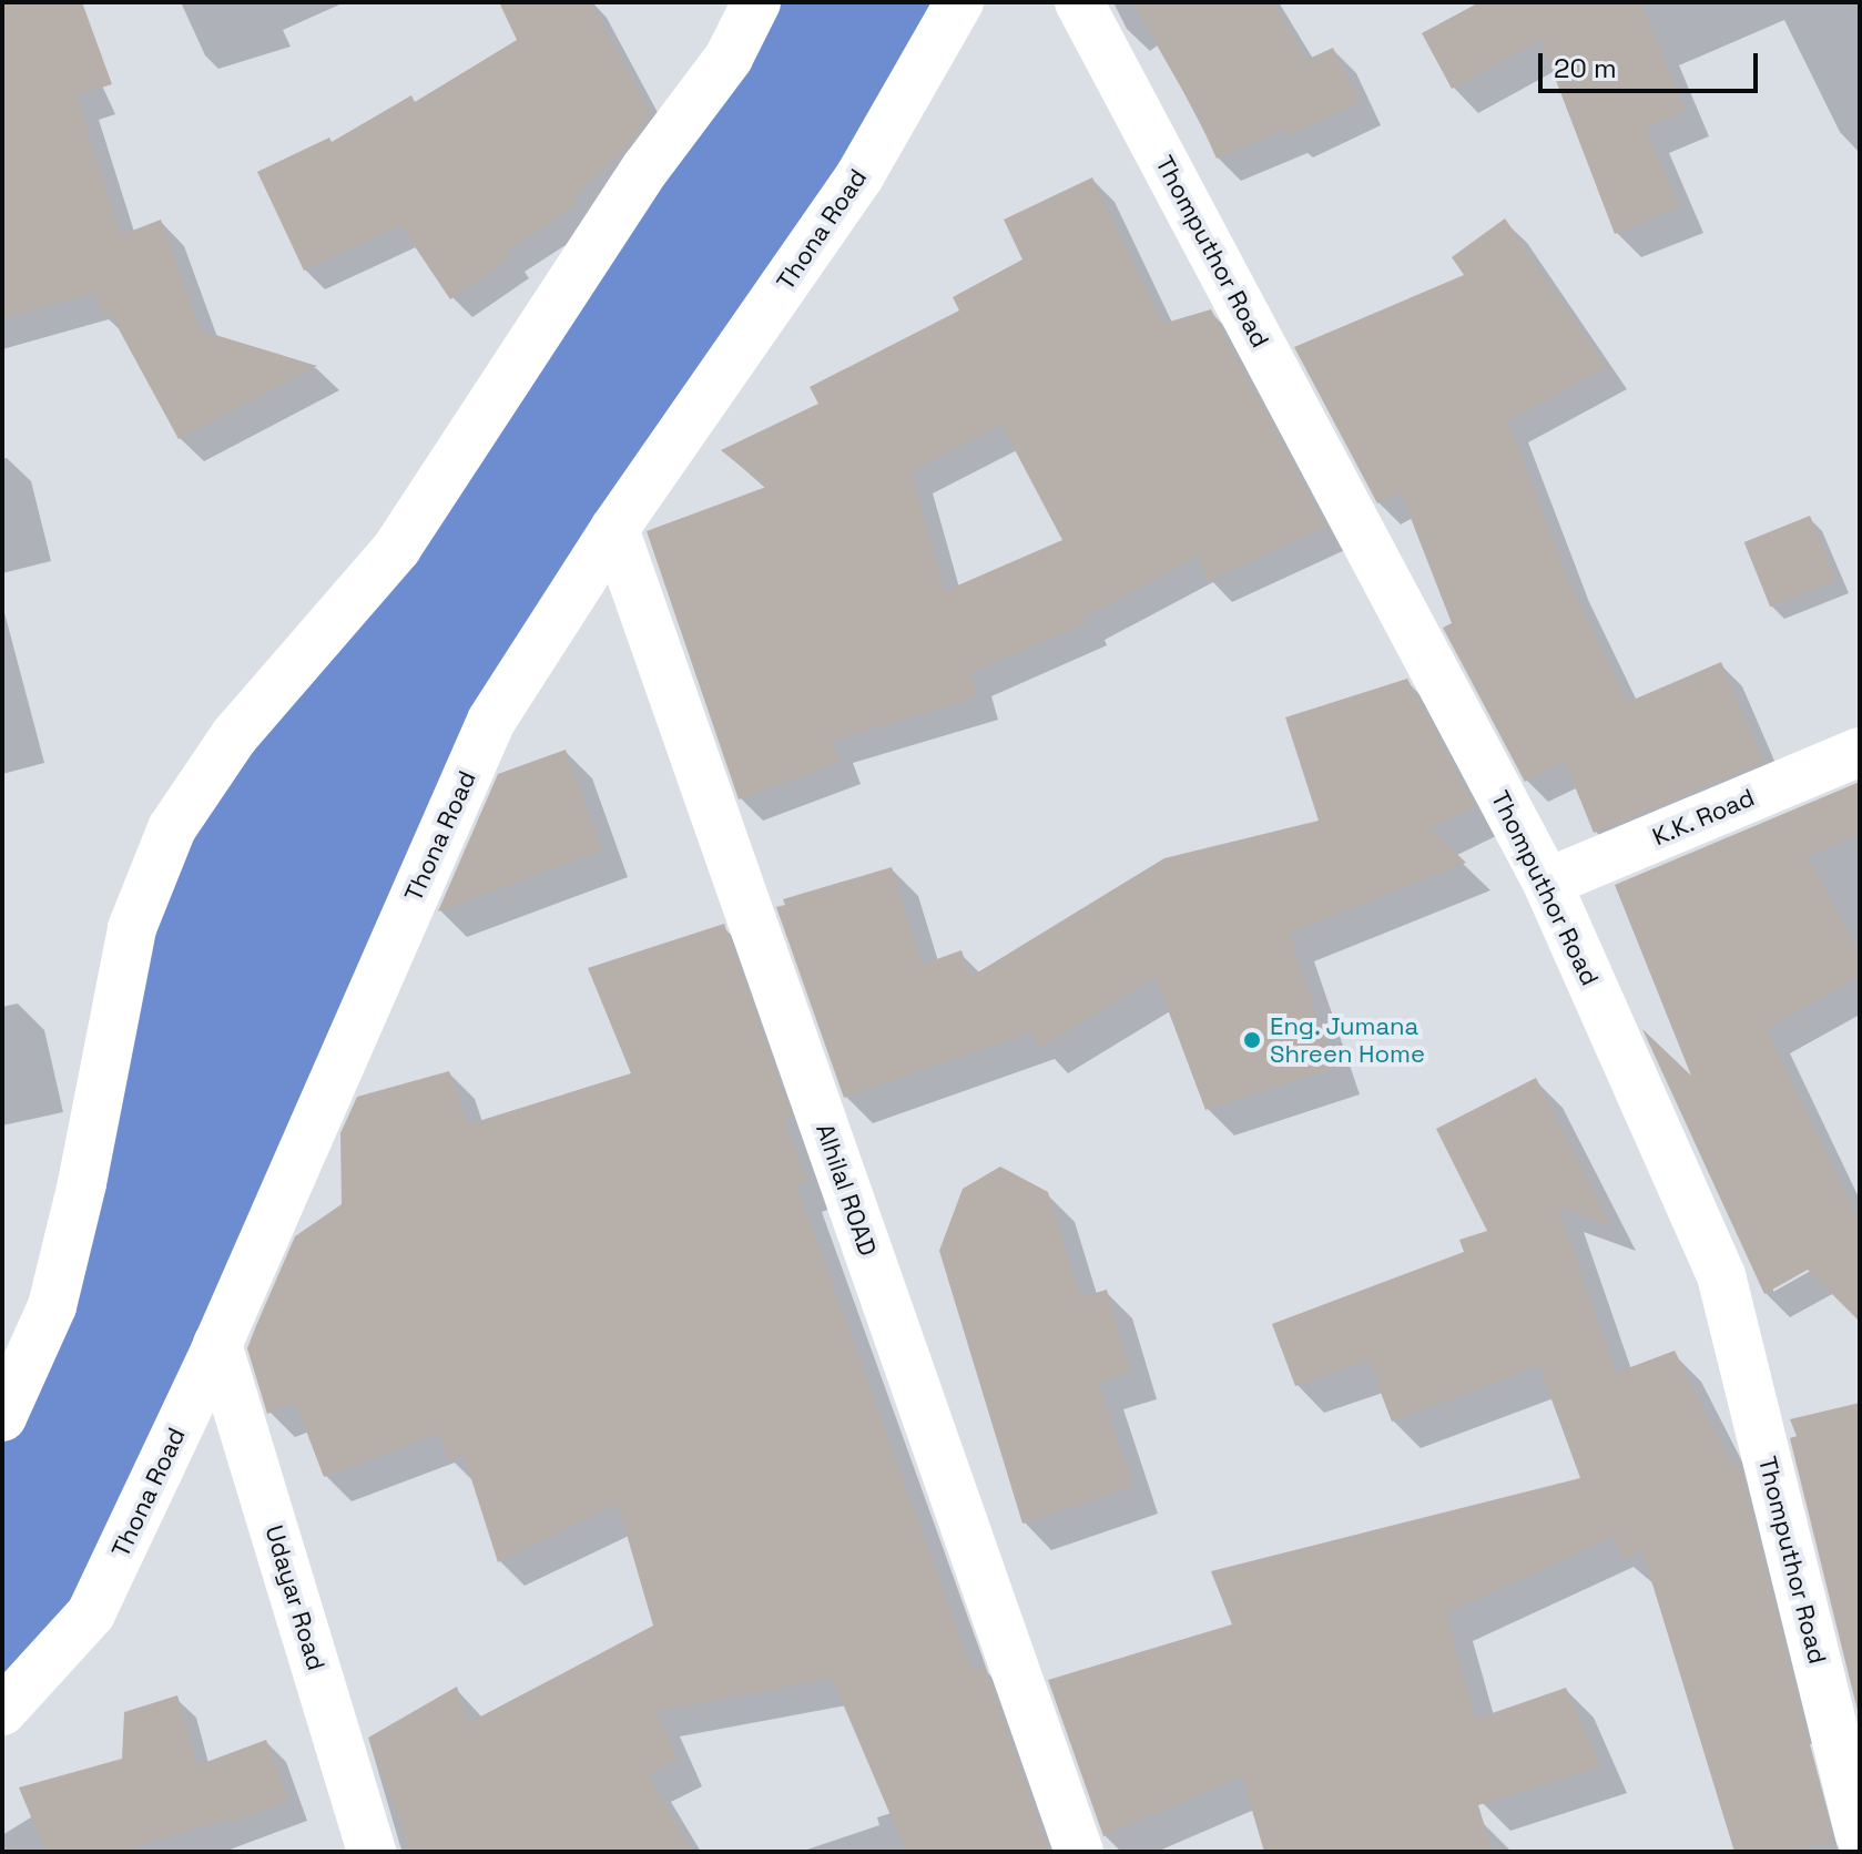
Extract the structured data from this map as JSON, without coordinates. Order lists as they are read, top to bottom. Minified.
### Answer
{"streets":{"street":["Thona Road","Thomputhor Road","K.K. Road","Alhilal ROAD","Udayar Road"]},"crossings":[["Thona Road","Alhilal ROAD"],["Thona Road","Udayar Road"],["Thomputhor Road","K.K. Road"]],"places":["Eng. Jumana Shreen Home"],"scale_bar":"20 m"}
